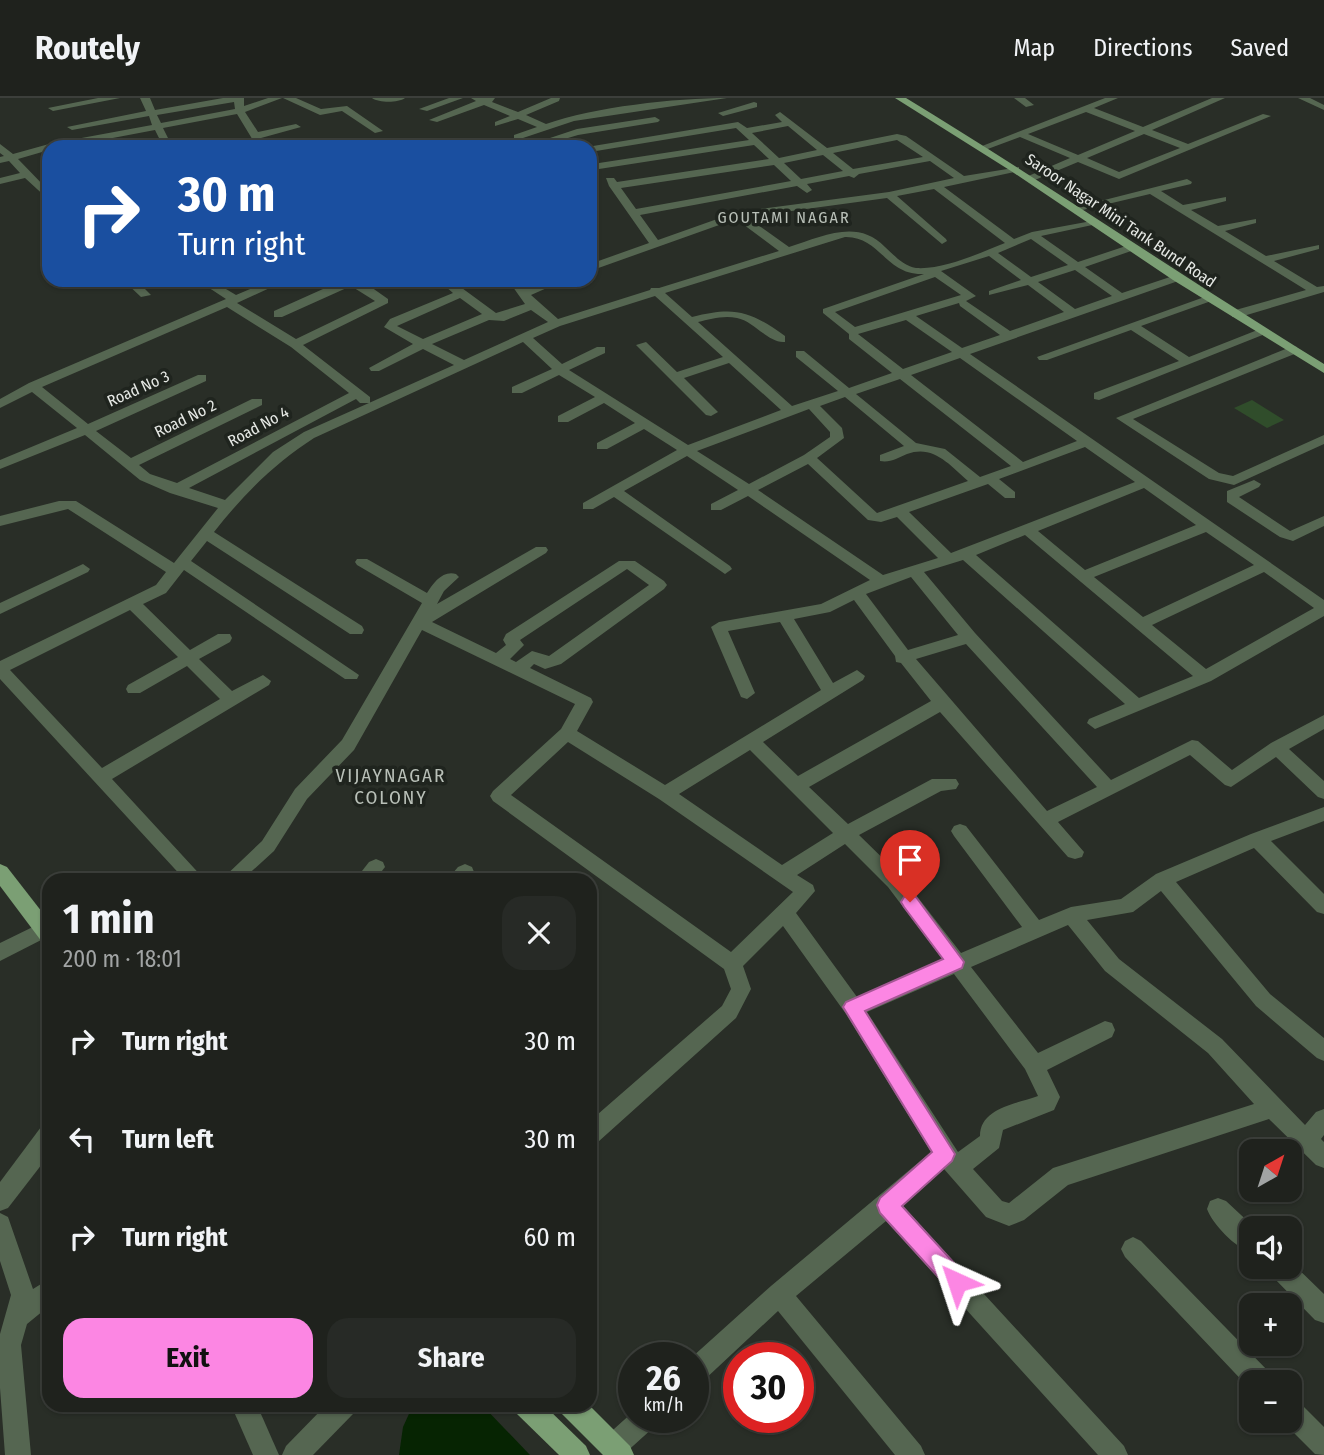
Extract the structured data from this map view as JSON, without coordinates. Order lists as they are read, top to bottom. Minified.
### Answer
{"streets":{"main road":["Saroor Nagar Mini Tank Bund Road"],"street":["Road No 3","Road No 2","Road No 4"]},"districts":["GOUTAMI NAGAR","VIJAYNAGAR COLONY"],"north":"top right","page":{"header":"Routely","nav":["Map","Directions","Saved"],"turn":["30 m","Turn right"],"heading":["1 min","200 m · 18:01"],"list":[{"name":"Turn right","value":"30 m"},{"name":"Turn left","value":"30 m"},{"name":"Turn right","value":"60 m"}],"map_buttons":["+","−"],"buttons":["Exit","Share"],"speed":"26 km/h","limit":"30"}}
